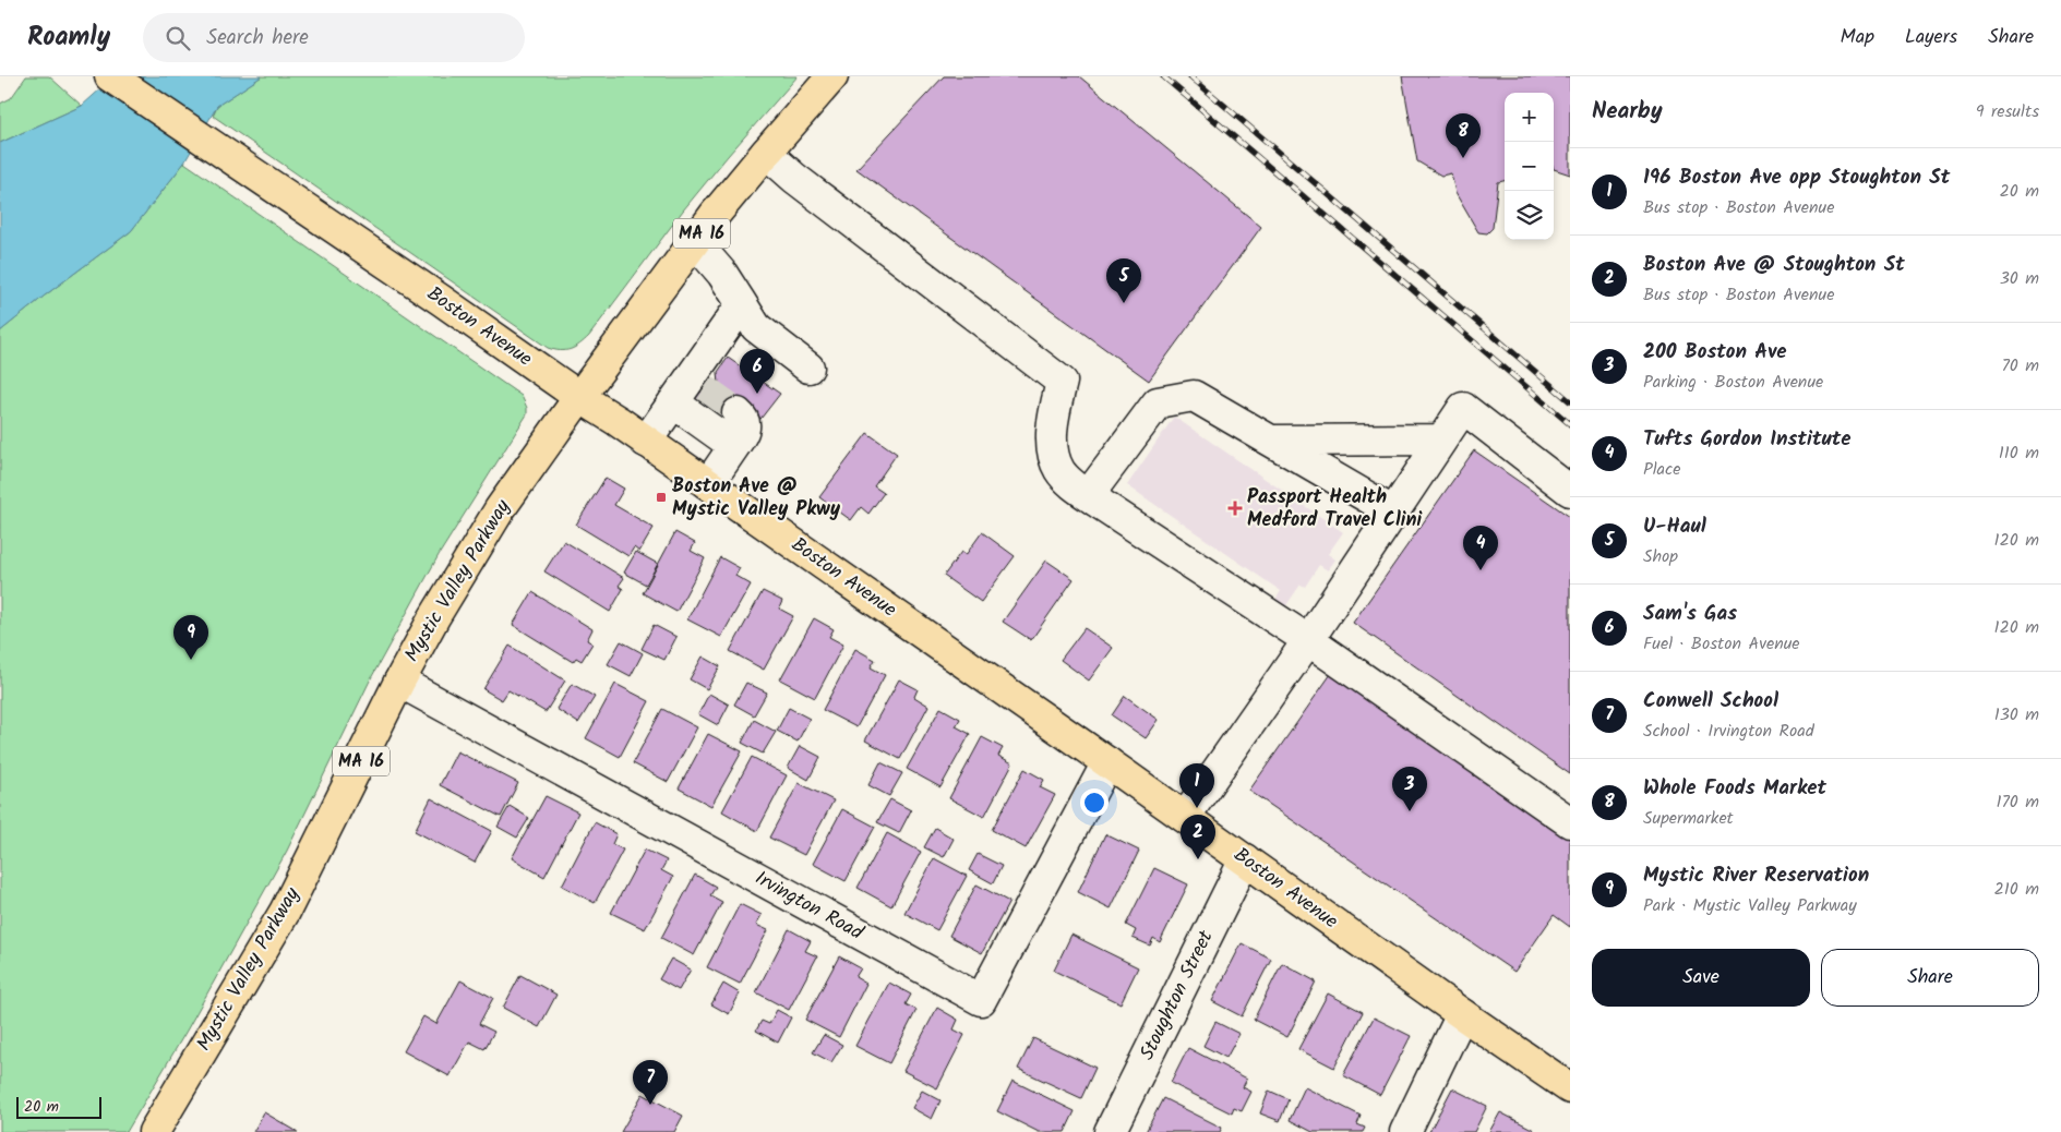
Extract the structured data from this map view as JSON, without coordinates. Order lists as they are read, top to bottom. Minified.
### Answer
{"streets":{"main road":["MA 16","Boston Avenue","Mystic Valley Parkway"],"street":["Irvington Road","Stoughton Street"]},"crossings":[["Boston Avenue","Mystic Valley Parkway"],["Boston Avenue","Irvington Road"],["Boston Avenue","Stoughton Street"],["Mystic Valley Parkway","Irvington Road"]],"places":{"transit":["Boston Ave @ Mystic Valley Pkwy"],"health":["Passport Health Medford Travel Clini"]},"scale_bar":"20 m","page":{"header":"Roamly","search":"Search here","nav":["Map","Layers","Share"],"heading":["Nearby","9 results"],"map_buttons":["+","−"],"pins":["8","5","6","4","9","1","3","2","7"],"list":[{"mark":"1","name":"196 Boston Ave opp Stoughton St","note":"Bus stop · Boston Avenue","value":"20 m"},{"mark":"2","name":"Boston Ave @ Stoughton St","note":"Bus stop · Boston Avenue","value":"30 m"},{"mark":"3","name":"200 Boston Ave","note":"Parking · Boston Avenue","value":"70 m"},{"mark":"4","name":"Tufts Gordon Institute","note":"Place","value":"110 m"},{"mark":"5","name":"U-Haul","note":"Shop","value":"120 m"},{"mark":"6","name":"Sam's Gas","note":"Fuel · Boston Avenue","value":"120 m"},{"mark":"7","name":"Conwell School","note":"School · Irvington Road","value":"130 m"},{"mark":"8","name":"Whole Foods Market","note":"Supermarket","value":"170 m"},{"mark":"9","name":"Mystic River Reservation","note":"Park · Mystic Valley Parkway","value":"210 m"}],"buttons":["Save","Share"],"scale":"20 m"}}
